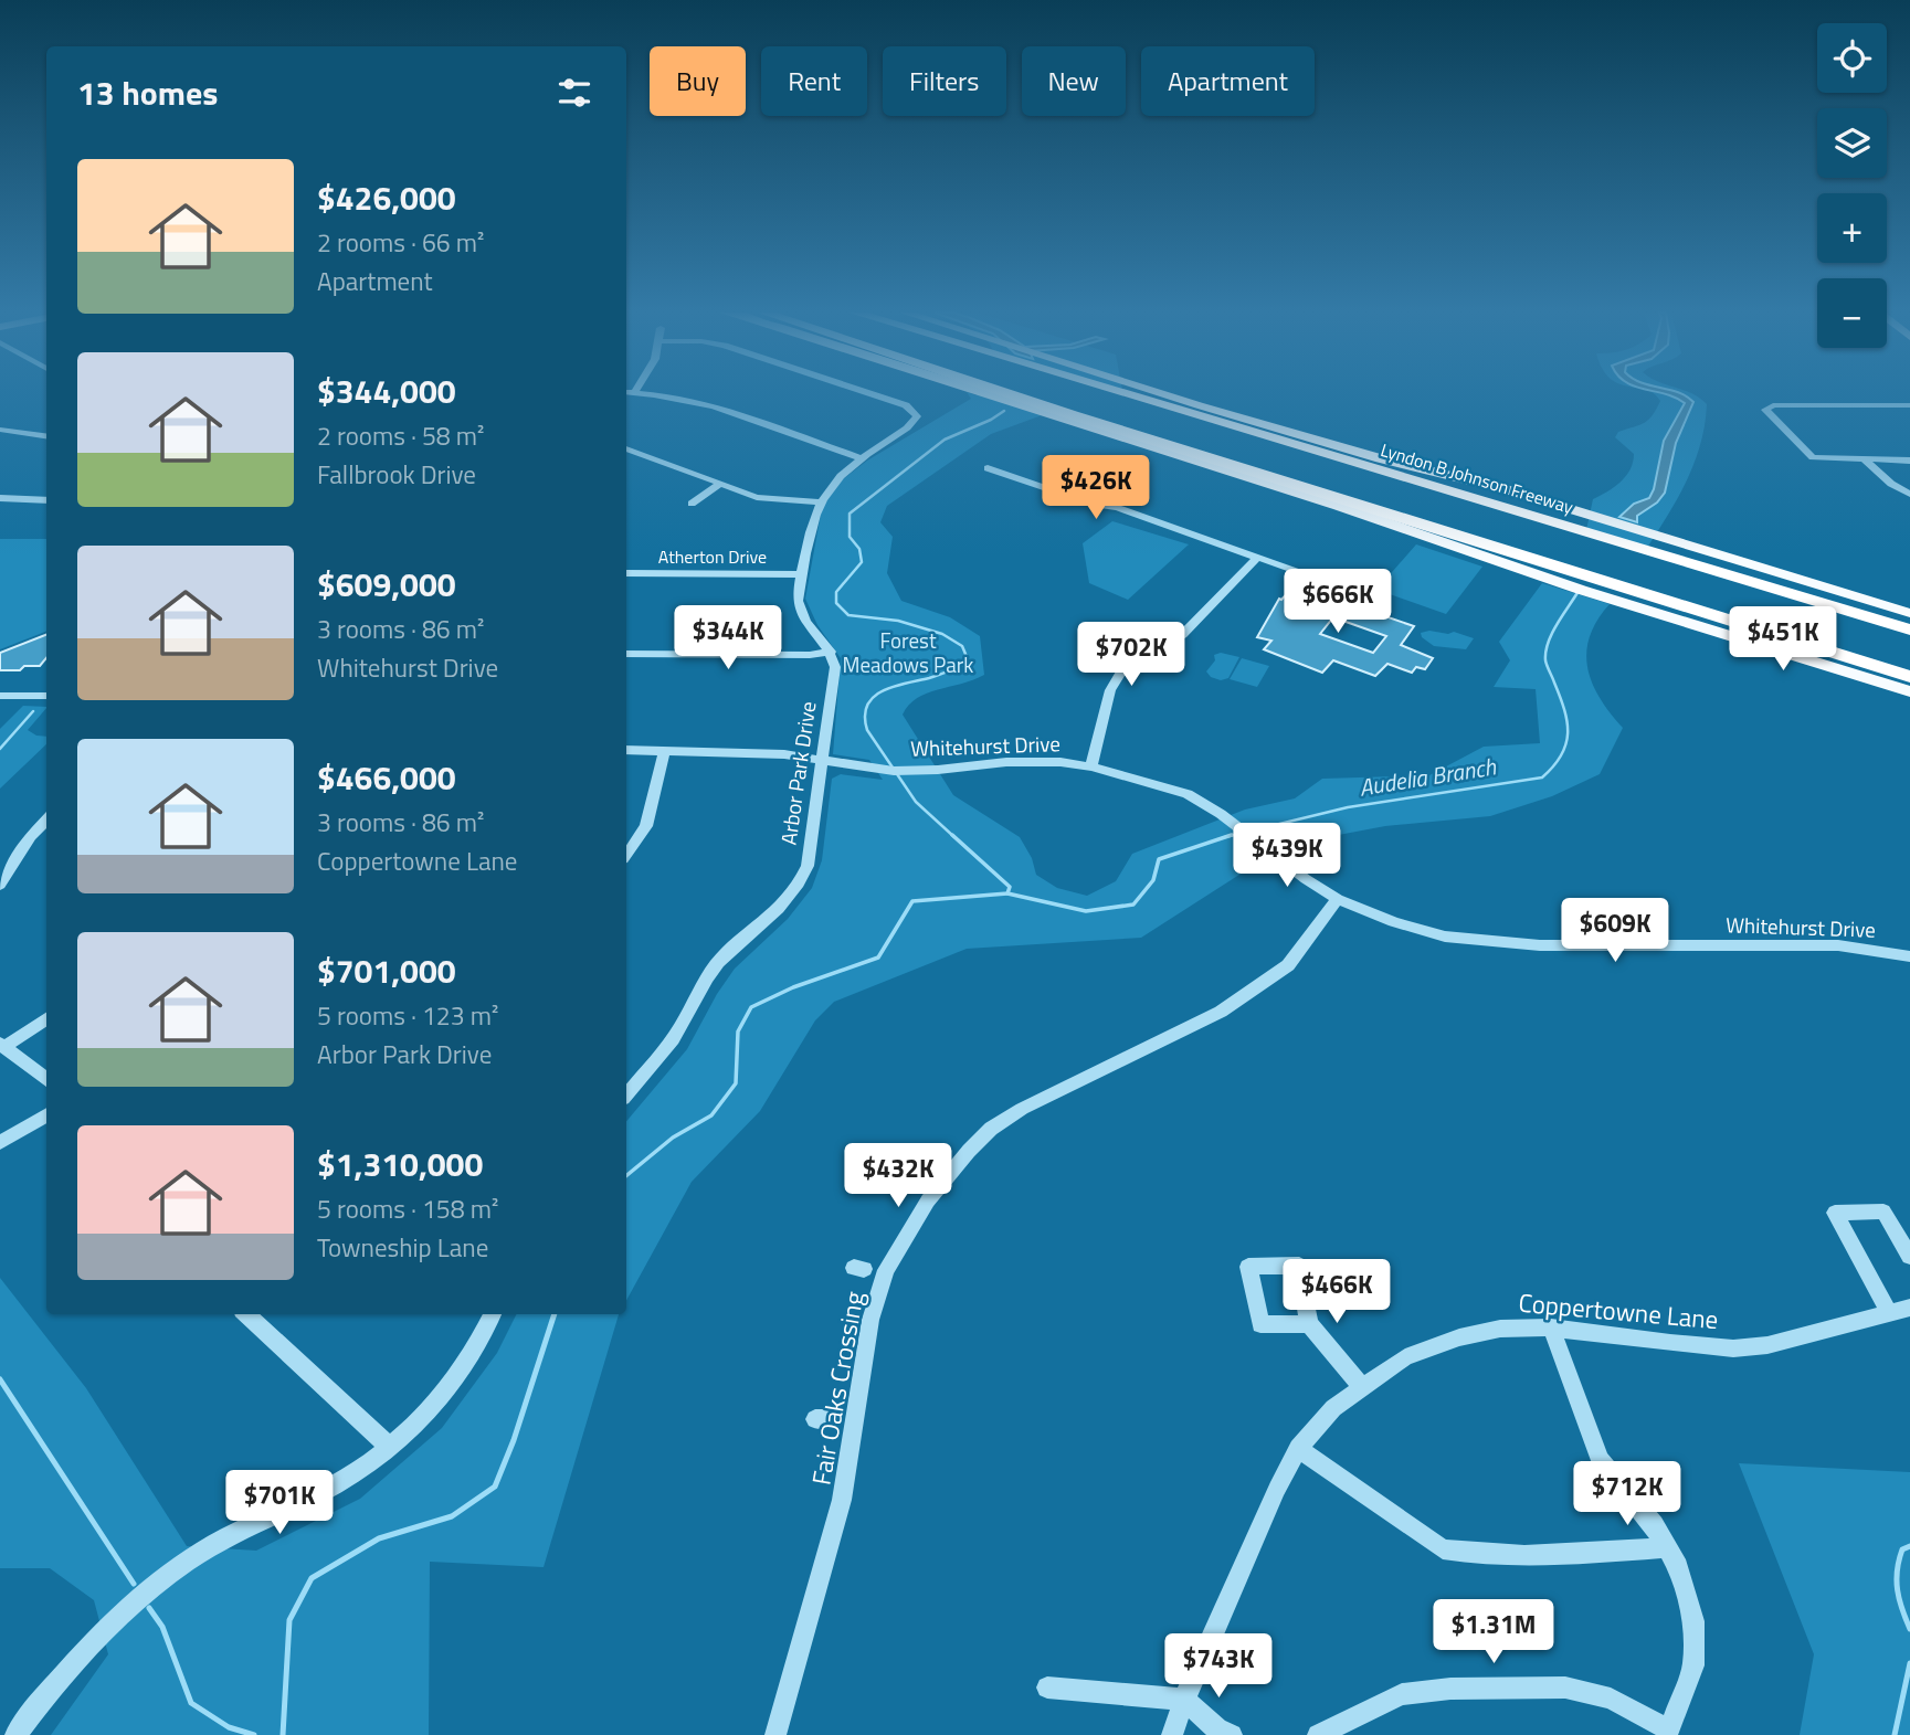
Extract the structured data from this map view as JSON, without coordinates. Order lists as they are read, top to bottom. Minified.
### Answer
{"streets":{"highway":["Lyndon B Johnson Freeway"],"street":["Atherton Drive","Whitehurst Drive","Arbor Park Drive","Coppertowne Lane","Fair Oaks Crossing"]},"crossings":[["Whitehurst Drive","Arbor Park Drive"],["Whitehurst Drive","Fair Oaks Crossing"]],"water":["Audelia Branch"],"parks":["Forest Meadows Park"],"page":{"map_buttons":["+","−"],"chip":["Buy","Rent","Filters","New","Apartment"],"heading":"13 homes","list":[{"name":"$426,000","note":"2 rooms · 66 m² · Apartment"},{"name":"$344,000","note":"2 rooms · 58 m² · Fallbrook Drive"},{"name":"$609,000","note":"3 rooms · 86 m² · Whitehurst Drive"},{"name":"$466,000","note":"3 rooms · 86 m² · Coppertowne Lane"},{"name":"$701,000","note":"5 rooms · 123 m² · Arbor Park Drive"},{"name":"$1,310,000","note":"5 rooms · 158 m² · Towneship Lane"}],"price":["$426K","$666K","$344K","$451K","$702K","$439K","$609K","$432K","$466K","$712K","$701K","$1.31M","$743K"]}}
